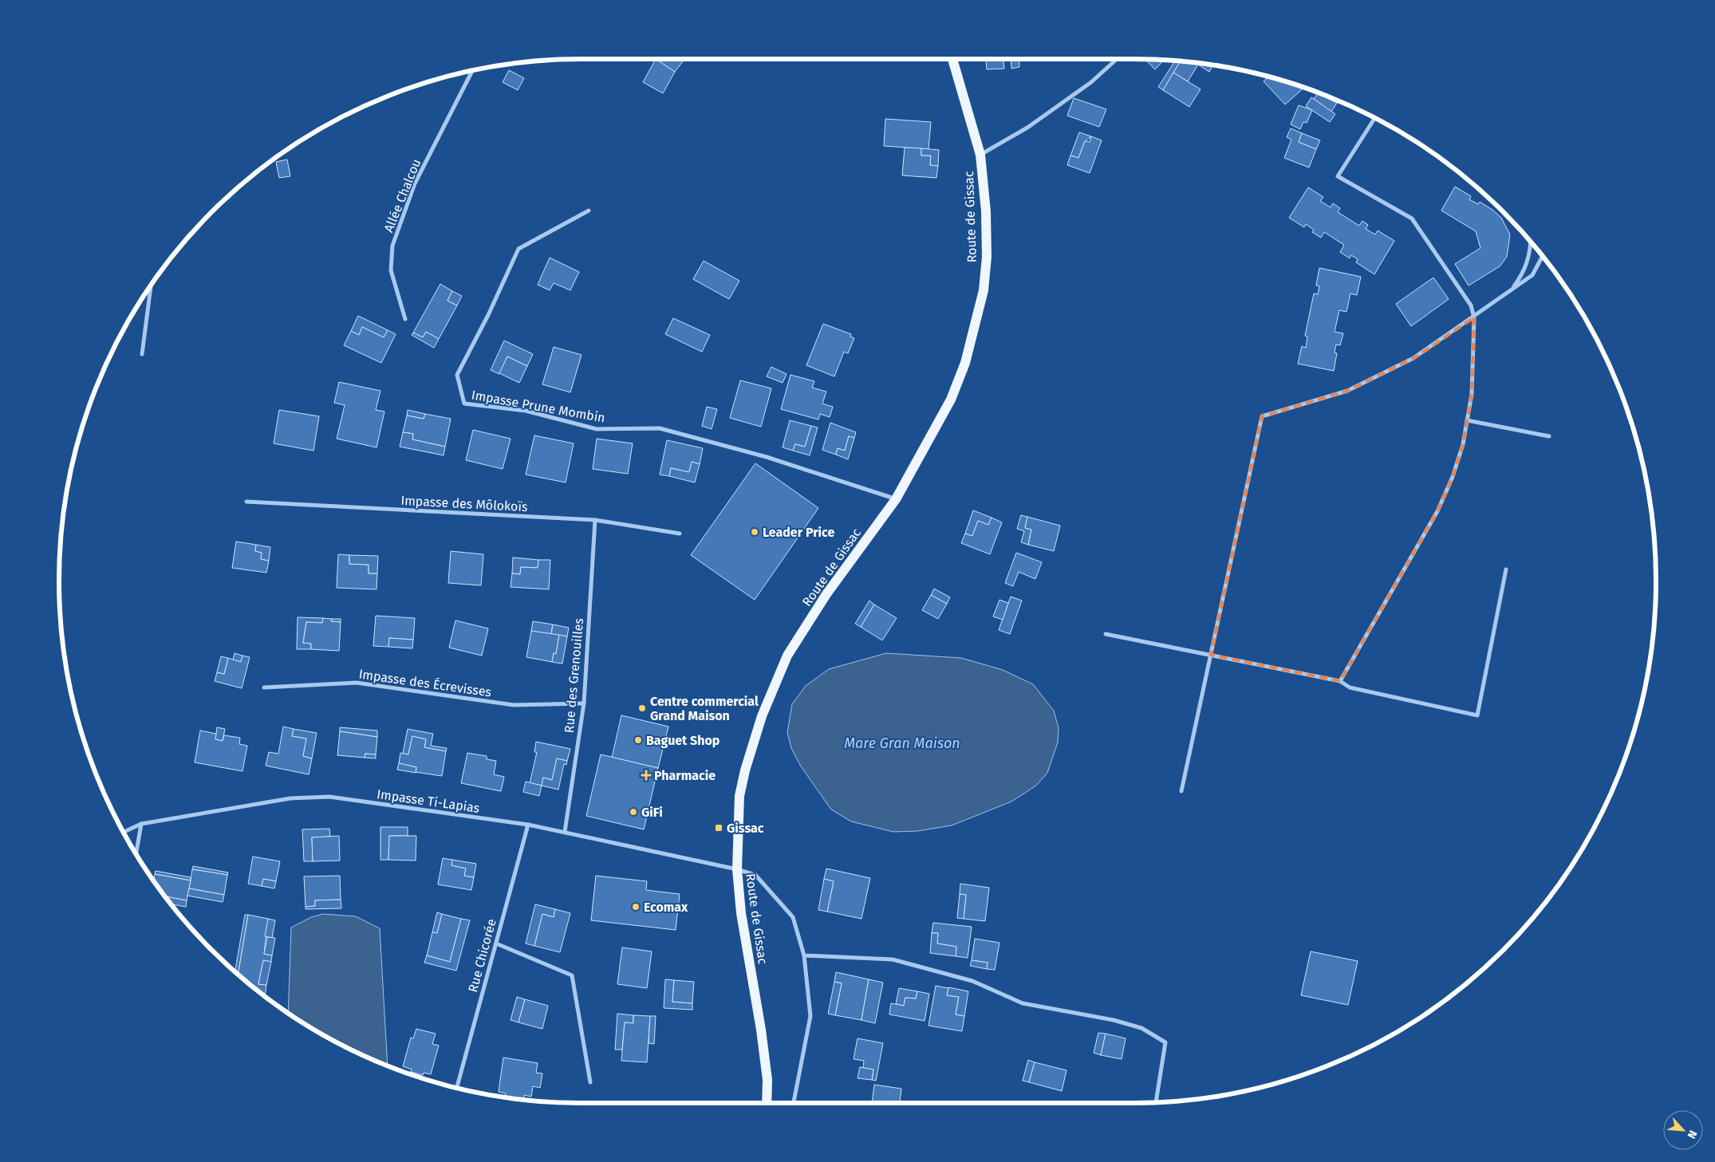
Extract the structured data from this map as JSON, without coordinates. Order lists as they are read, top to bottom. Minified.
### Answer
{"streets":{"main road":["Route de Gissac"],"street":["Allée Chalcou","Impasse Prune Mombin","Impasse des Môlokoïs","Rue des Grenouilles","Impasse des Écrevisses","Impasse Ti-Lapias","Rue Chicorée"]},"crossings":[["Route de Gissac","Impasse Prune Mombin"],["Route de Gissac","Impasse Ti-Lapias"],["Impasse des Môlokoïs","Rue des Grenouilles"],["Rue des Grenouilles","Impasse des Écrevisses"],["Rue des Grenouilles","Impasse Ti-Lapias"],["Impasse Ti-Lapias","Rue Chicorée"]],"water":["Mare Gran Maison"],"places":{"other":["Leader Price","Centre commercial Grand Maison","Baguet Shop","GiFi","Ecomax"],"health":["Pharmacie"],"transit":["Gissac"]},"north":"bottom right"}
